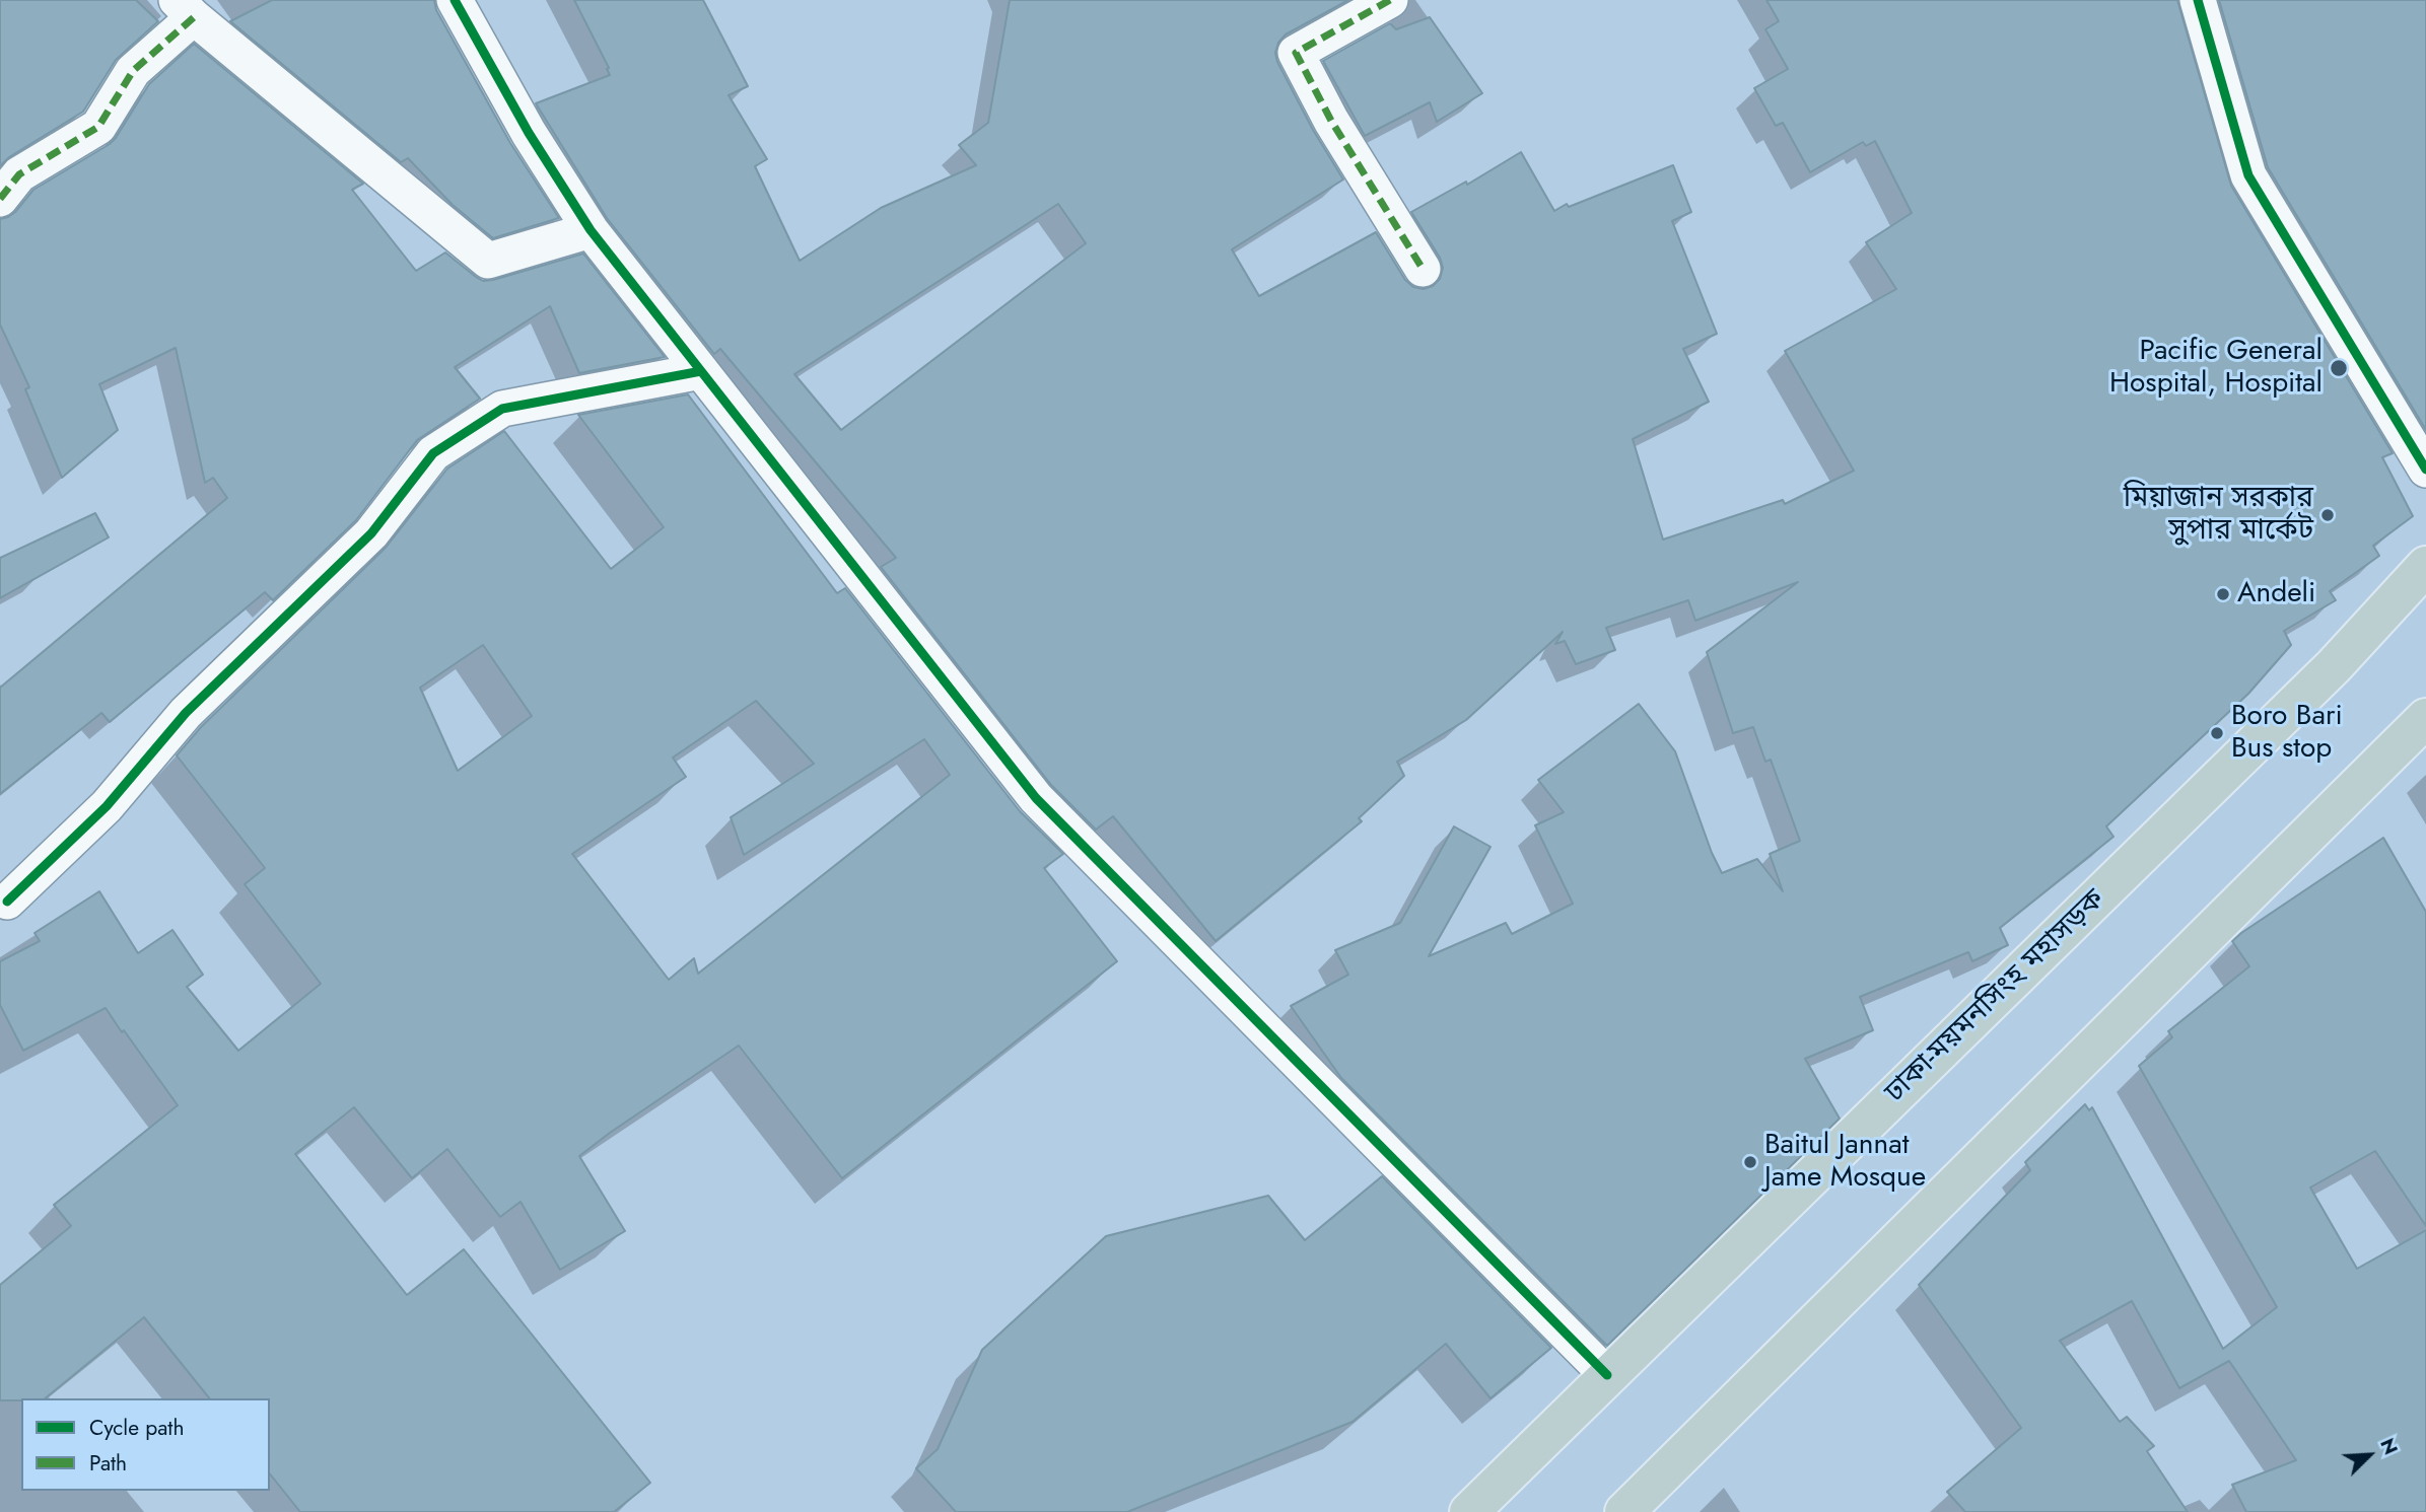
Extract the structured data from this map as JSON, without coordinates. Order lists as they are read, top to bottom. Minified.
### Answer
{"streets":{"highway":["ঢাকা-ময়মনসিংহ মহাসড়ক"]},"places":["Pacific General Hospital, Hospital","মিয়াজান সরকার সুপার মার্কেট","Andeli","Boro Bari Bus stop","Baitul Jannat Jame Mosque"],"legend":["Cycle path","Path"],"north":"top right"}
